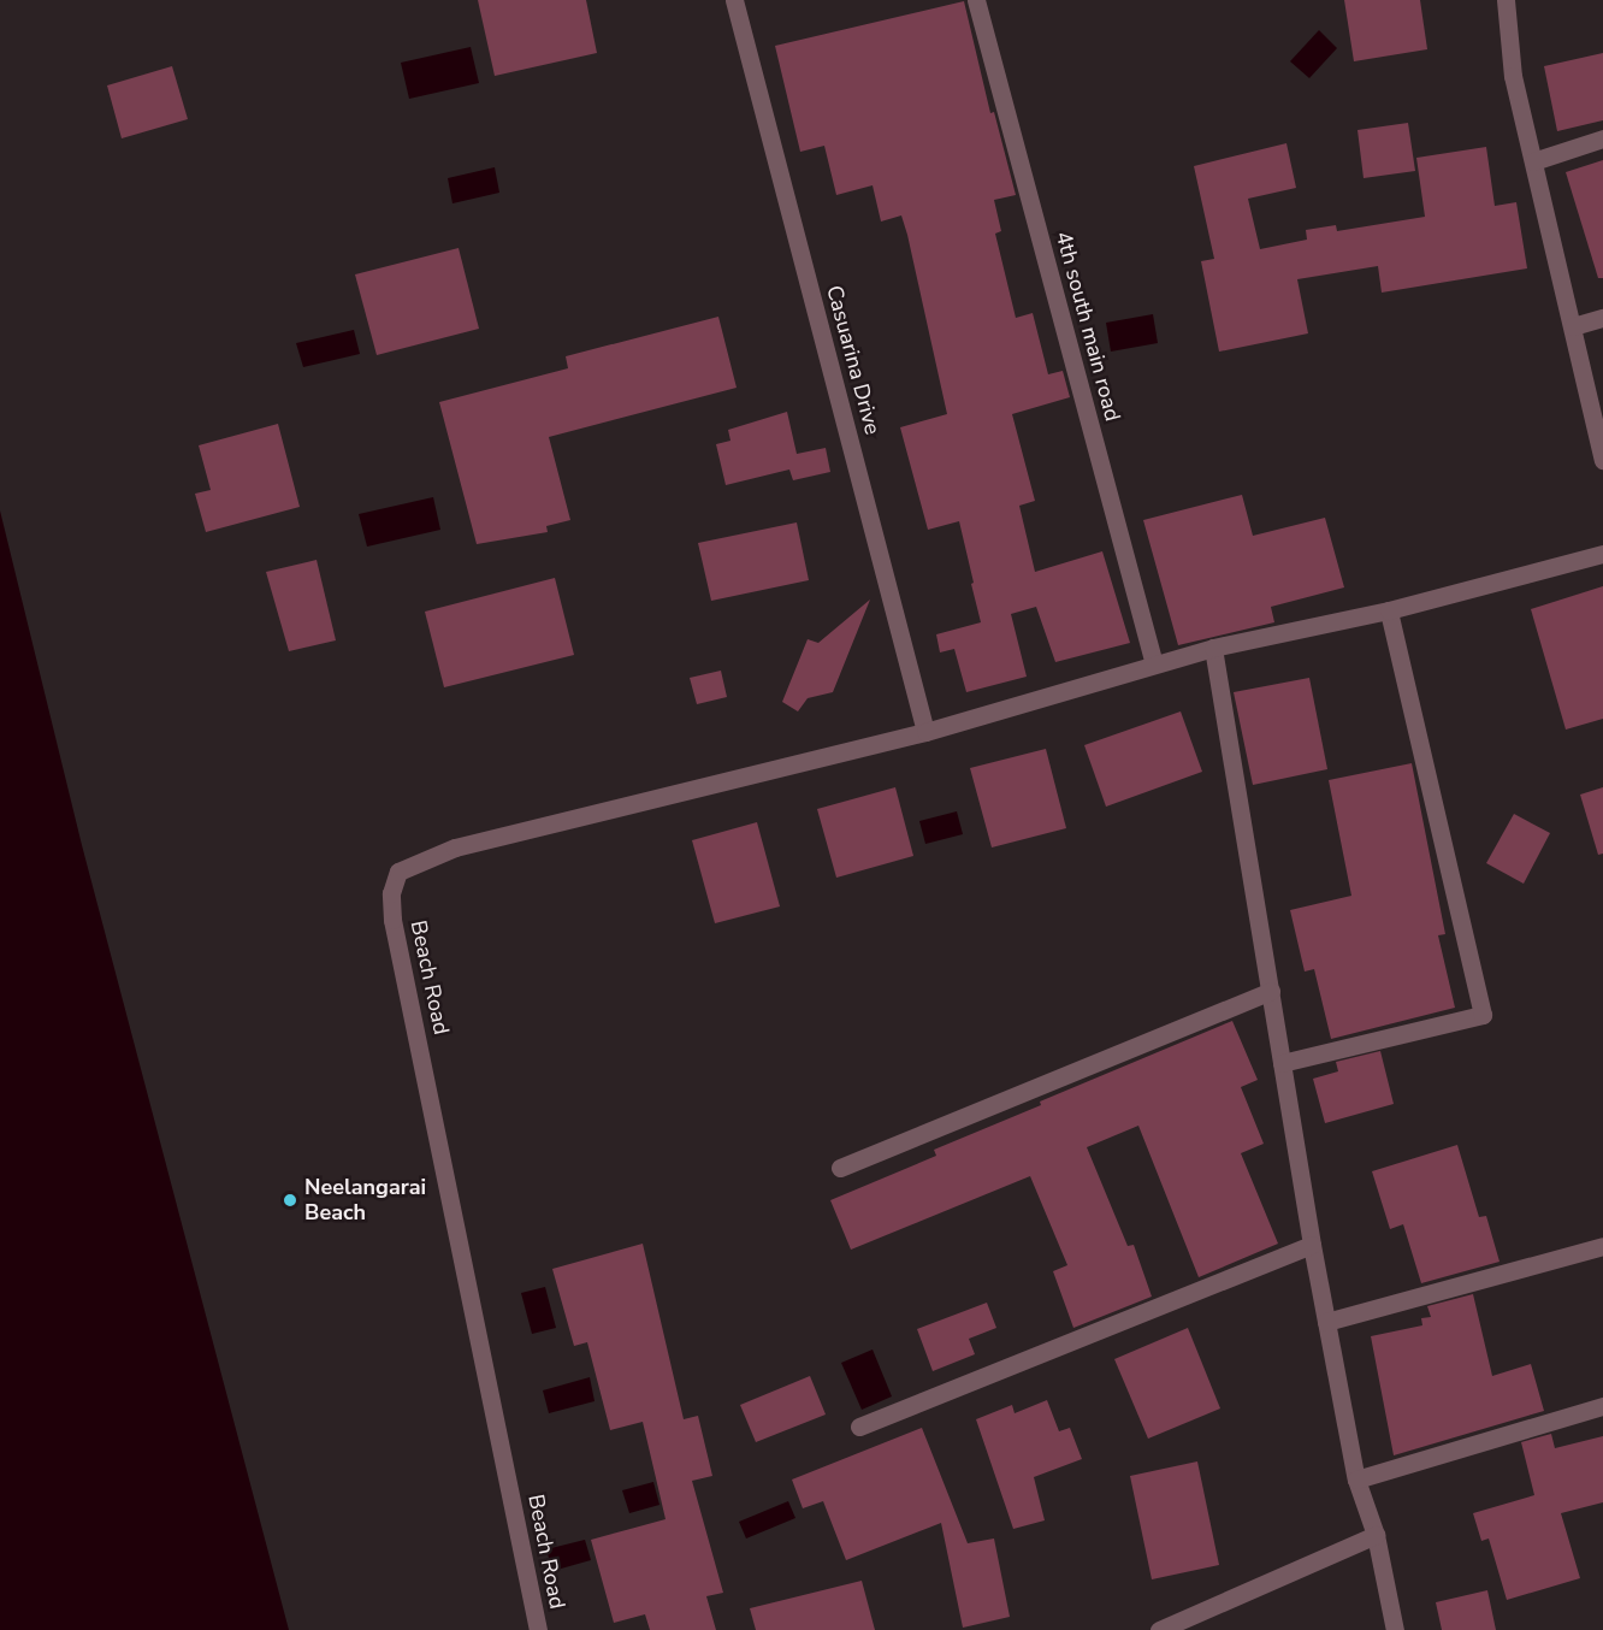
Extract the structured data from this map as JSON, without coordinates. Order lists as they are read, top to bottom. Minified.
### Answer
{"streets":{"street":["4th south main road","Casuarina Drive","Beach Road"]},"crossings":[["4th south main road","Beach Road"],["Casuarina Drive","Beach Road"]],"places":["Neelangarai Beach"]}
